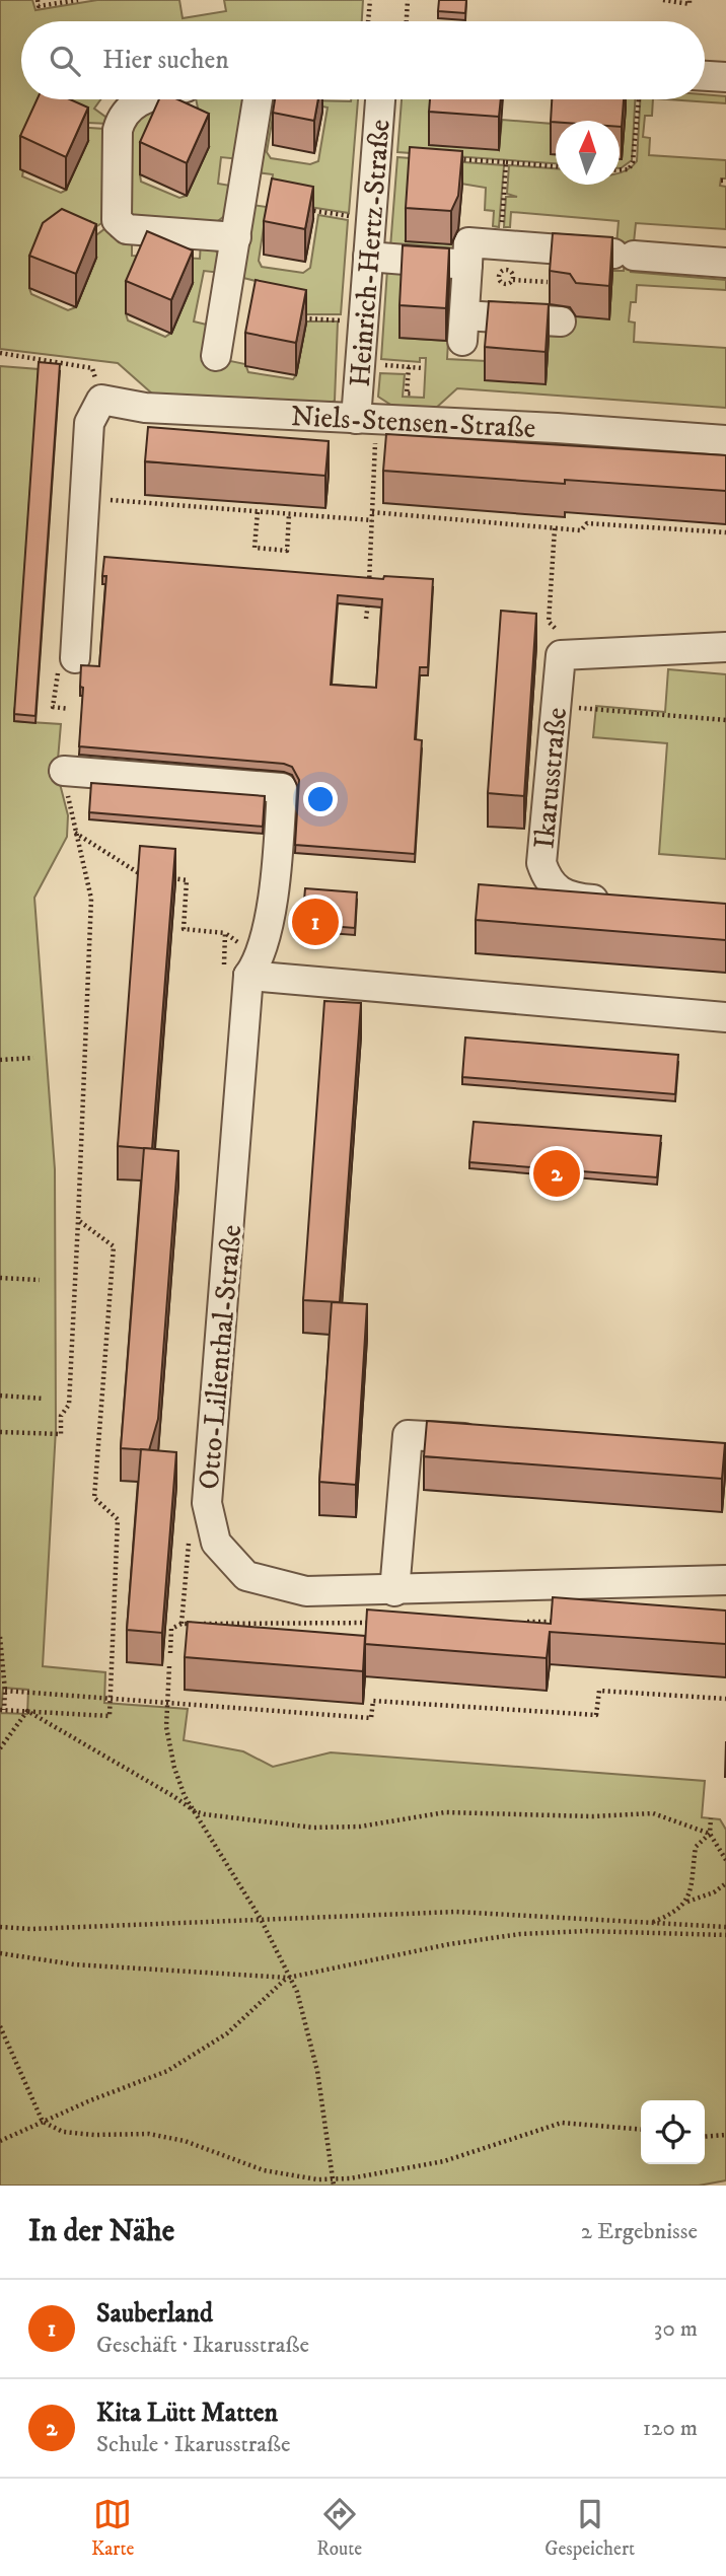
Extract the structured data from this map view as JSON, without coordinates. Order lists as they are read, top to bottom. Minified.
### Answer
{"streets":{"street":["Heinrich-Hertz-Straße","Niels-Stensen-Straße","Ikarusstraße","Otto-Lilienthal-Straße"]},"crossings":[["Heinrich-Hertz-Straße","Niels-Stensen-Straße"]],"north":"top","page":{"search":"Hier suchen","pins":["1","2"],"heading":["In der Nähe","2 Ergebnisse"],"list":[{"mark":"1","name":"Sauberland","note":"Geschäft · Ikarusstraße","value":"30 m"},{"mark":"2","name":"Kita Lütt Matten","note":"Schule · Ikarusstraße","value":"120 m"}],"nav":["Karte","Route","Gespeichert"]}}
